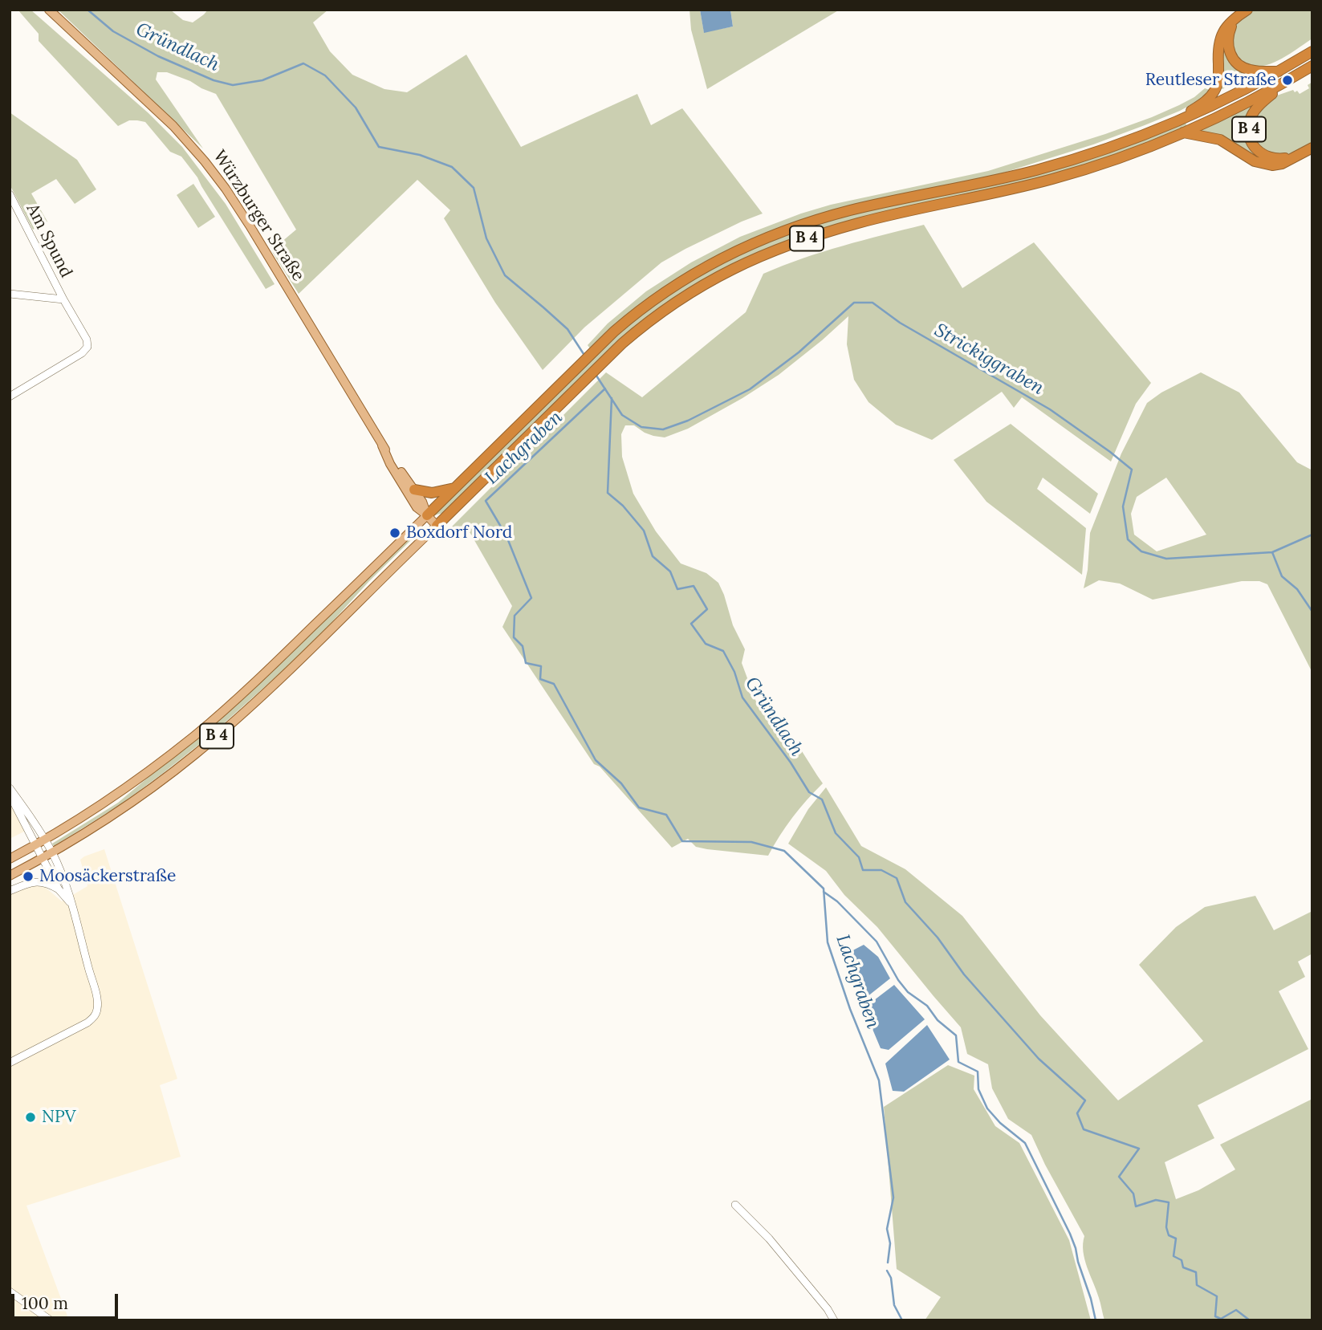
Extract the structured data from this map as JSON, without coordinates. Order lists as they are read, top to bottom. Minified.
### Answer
{"streets":{"highway":["B 4"],"main road":["Würzburger Straße"],"street":["Am Spund"]},"crossings":[["B 4","Würzburger Straße"]],"water":["Gründlach","Strickiggraben","Lachgraben"],"places":["Reutleser Straße","Boxdorf Nord","Moosäckerstraße","NPV"],"scale_bar":"100 m"}
